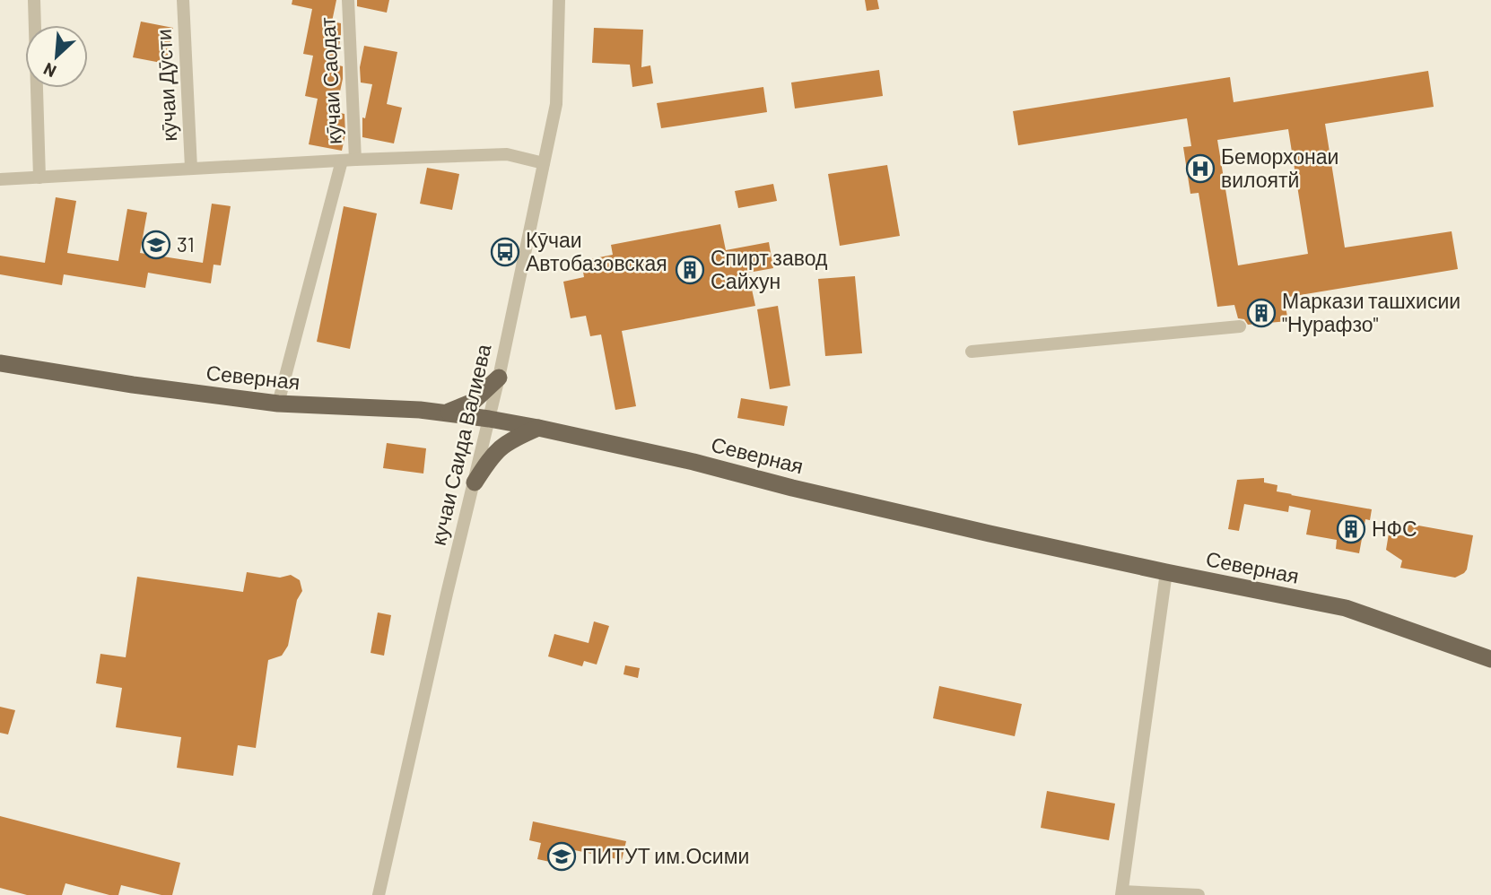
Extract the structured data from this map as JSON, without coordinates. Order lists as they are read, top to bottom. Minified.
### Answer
{"streets":{"main road":["Северная"],"street":["кӯчаи Саодат","кӯчаи Дӯсти","кучаи Саида Валиева"]},"crossings":[["Северная","кучаи Саида Валиева"]],"places":{"hospital":["Беморхонаи вилоятй"],"school or university":["31","ПИТУТ им.Осими"],"bus stop":["Кӯчаи Автобазовская"],"building":["Спирт завод Сайхун","Маркази ташхисии \"Нурафзо\"","НФС"]},"north":"bottom left"}
